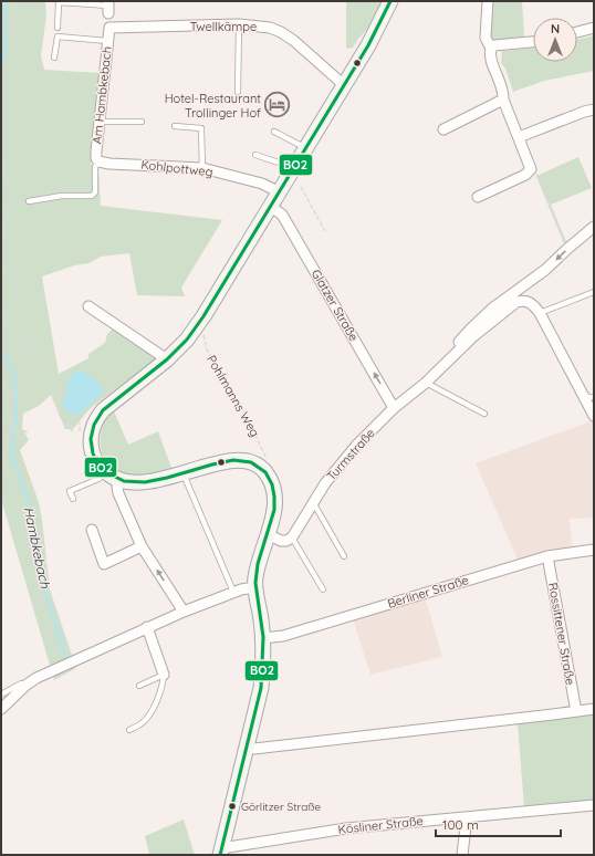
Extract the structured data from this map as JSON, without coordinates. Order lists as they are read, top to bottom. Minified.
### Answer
{"streets":{"street":["Twellkämpe","Am Hambkebach","Kohlpottweg","Glatzer Straße","Turmstraße","Berliner Straße","Rossittener Straße","Kösliner Straße"],"path":["Pohlmanns Weg"]},"crossings":[["Twellkämpe","Am Hambkebach"],["Am Hambkebach","Kohlpottweg"],["Glatzer Straße","Turmstraße"],["Berliner Straße","Rossittener Straße"]],"one_way":["Glatzer Straße"],"water":["Hambkebach"],"places":{"hotel":["Hotel-Restaurant Trollinger Hof"],"other":["Görlitzer Straße"]},"lines":["transit line BO2"],"scale_bar":"100 m","north":"top"}
